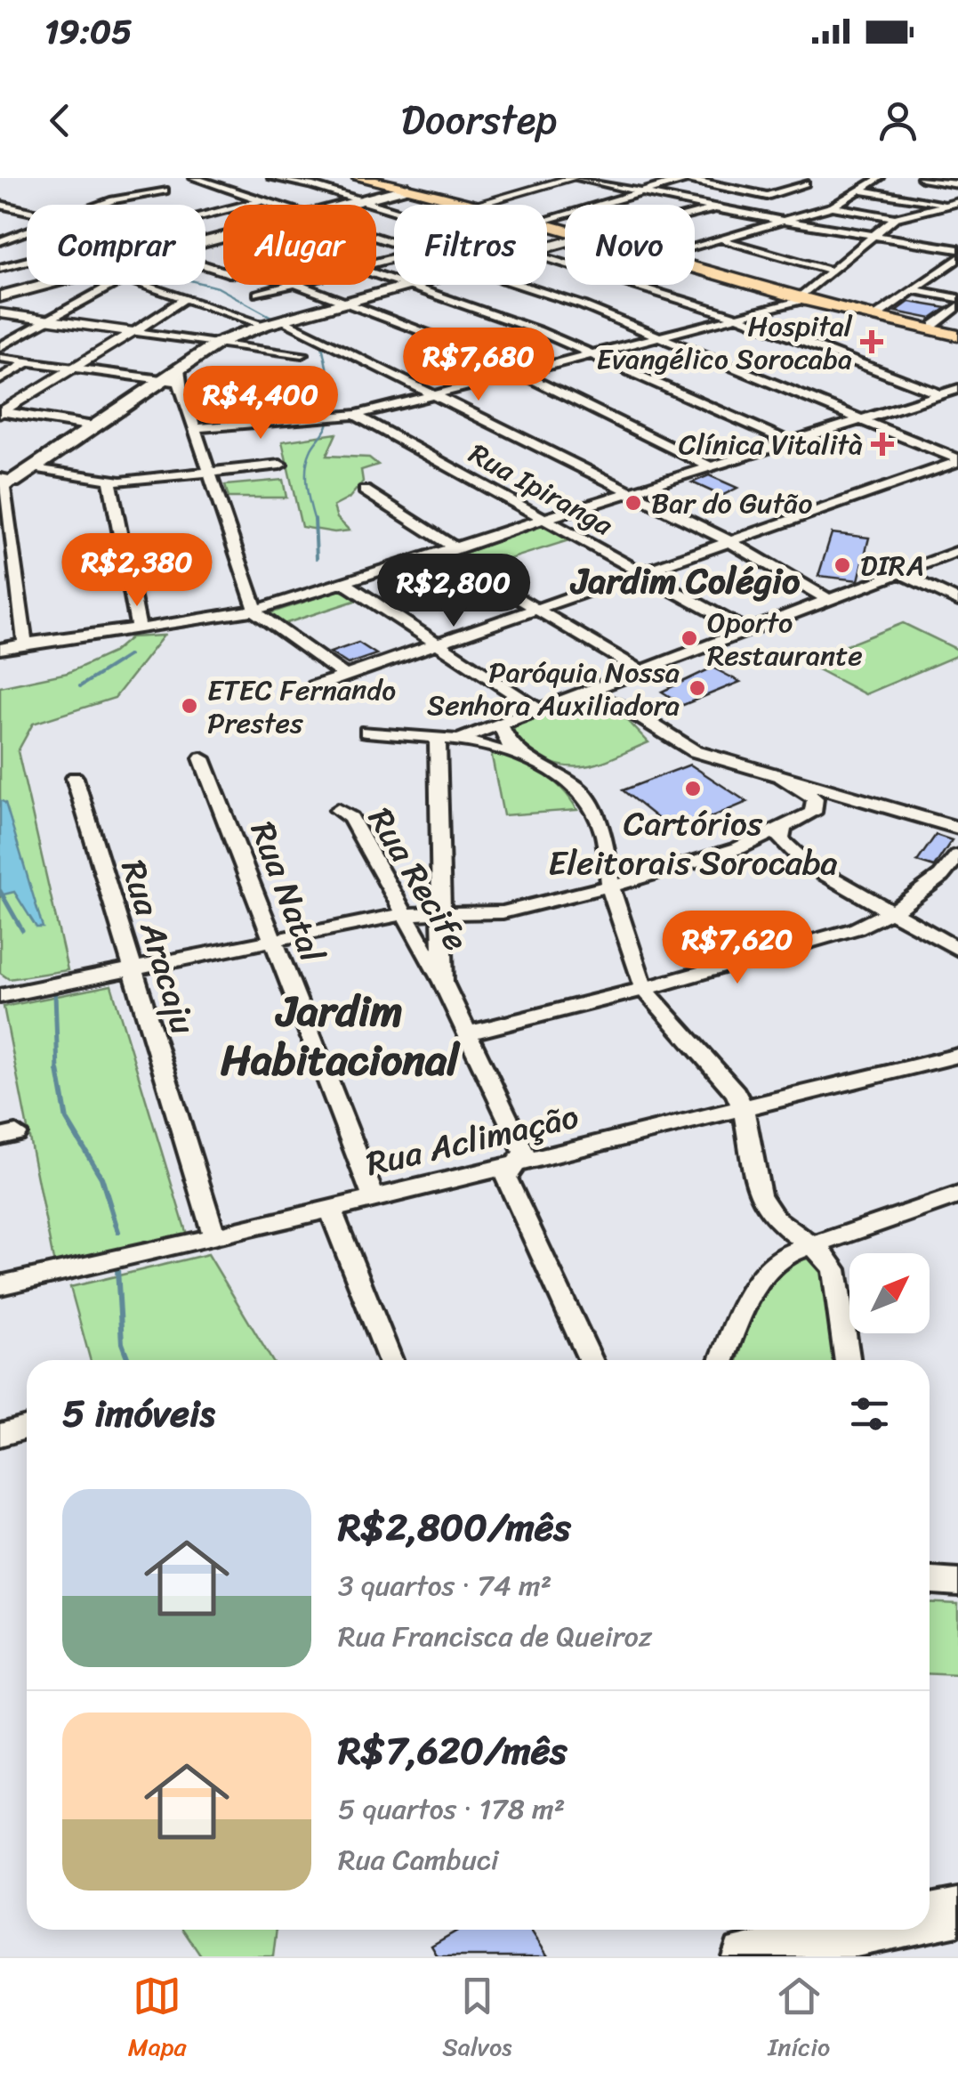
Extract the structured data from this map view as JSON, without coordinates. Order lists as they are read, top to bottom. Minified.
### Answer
{"streets":{"street":["Rua Ipiranga","Rua Recife","Rua Natal","Rua Aracaju","Rua Aclimação"]},"crossings":[["Rua Recife","Rua Aclimação"],["Rua Natal","Rua Aclimação"],["Rua Aracaju","Rua Aclimação"]],"districts":["Jardim Colégio","Jardim Habitacional"],"places":{"health":["Hospital Evangélico Sorocaba","Clínica Vitalità"],"other":["Bar do Gutão","DIRA","Oporto Restaurante","Paróquia Nossa Senhora Auxiliadora","ETEC Fernando Prestes","Cartórios Eleitorais Sorocaba"]},"north":"top right","page":{"status":"19:05","header":"Doorstep","chip":["Comprar","Alugar","Filtros","Novo"],"price":["R$7,680","R$4,400","R$2,380","R$2,800","R$7,620"],"heading":"5 imóveis","list":[{"name":"R$2,800/mês","note":"3 quartos · 74 m² · Rua Francisca de Queiroz"},{"name":"R$7,620/mês","note":"5 quartos · 178 m² · Rua Cambuci"}],"tabs":["Mapa","Salvos","Início"]}}
